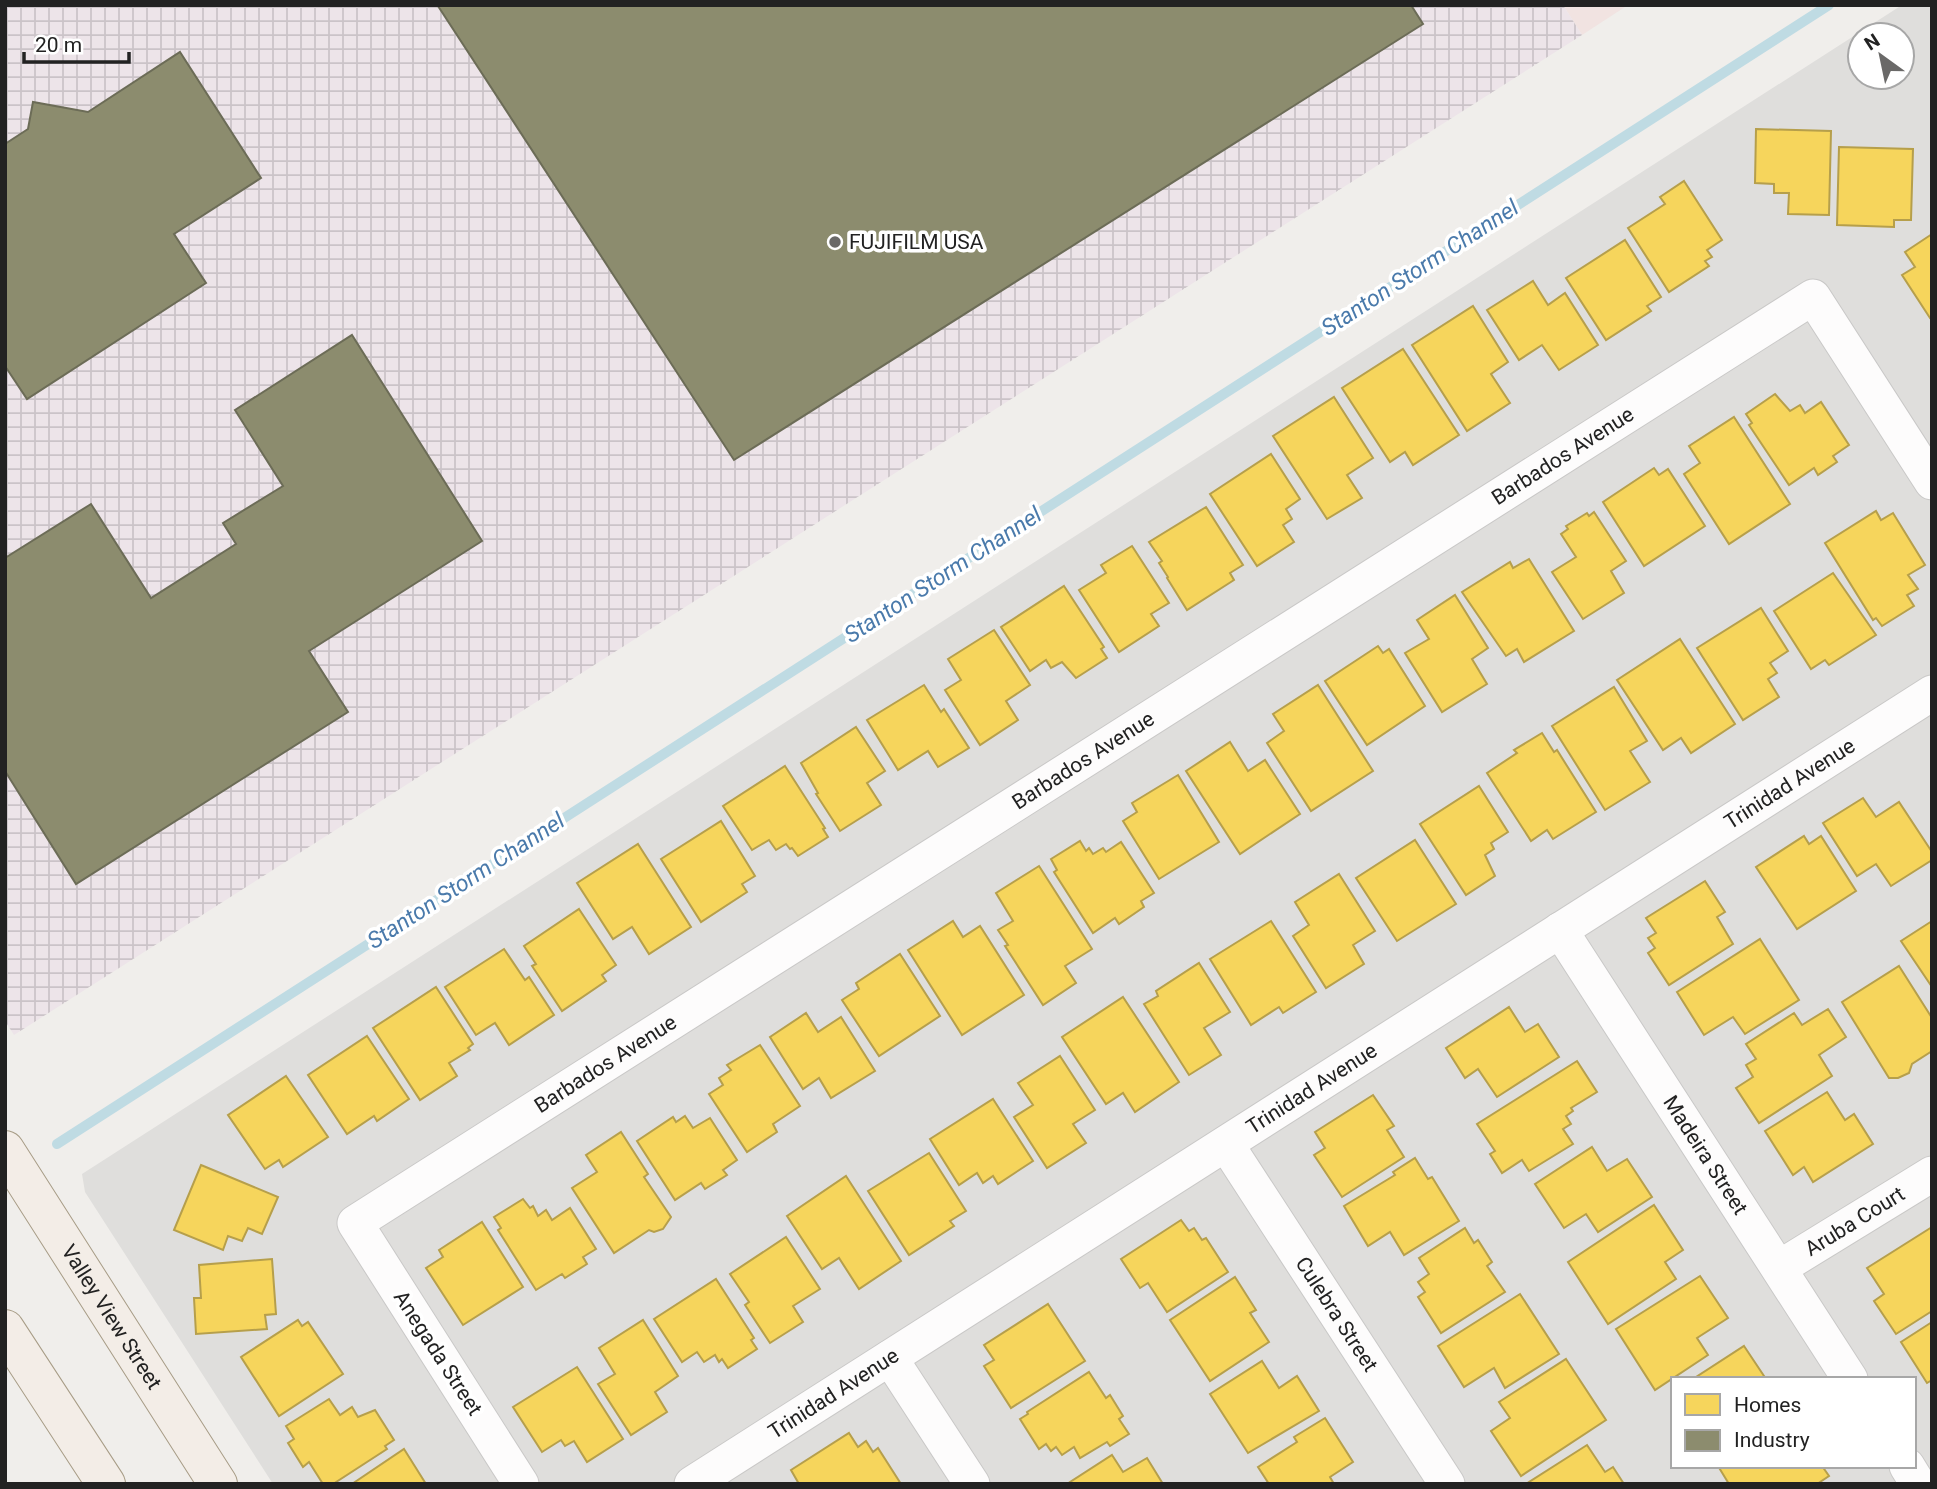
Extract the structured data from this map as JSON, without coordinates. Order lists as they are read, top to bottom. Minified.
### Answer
{"streets":{"main road":["Valley View Street"],"street":["Barbados Avenue","Trinidad Avenue","Madeira Street","Aruba Court","Culebra Street","Anegada Street"]},"crossings":[["Barbados Avenue","Anegada Street"],["Trinidad Avenue","Madeira Street"],["Trinidad Avenue","Culebra Street"],["Madeira Street","Aruba Court"]],"water":["Stanton Storm Channel"],"places":["FUJIFILM USA"],"legend":["Homes","Industry"],"scale_bar":"20 m","north":"top left"}
